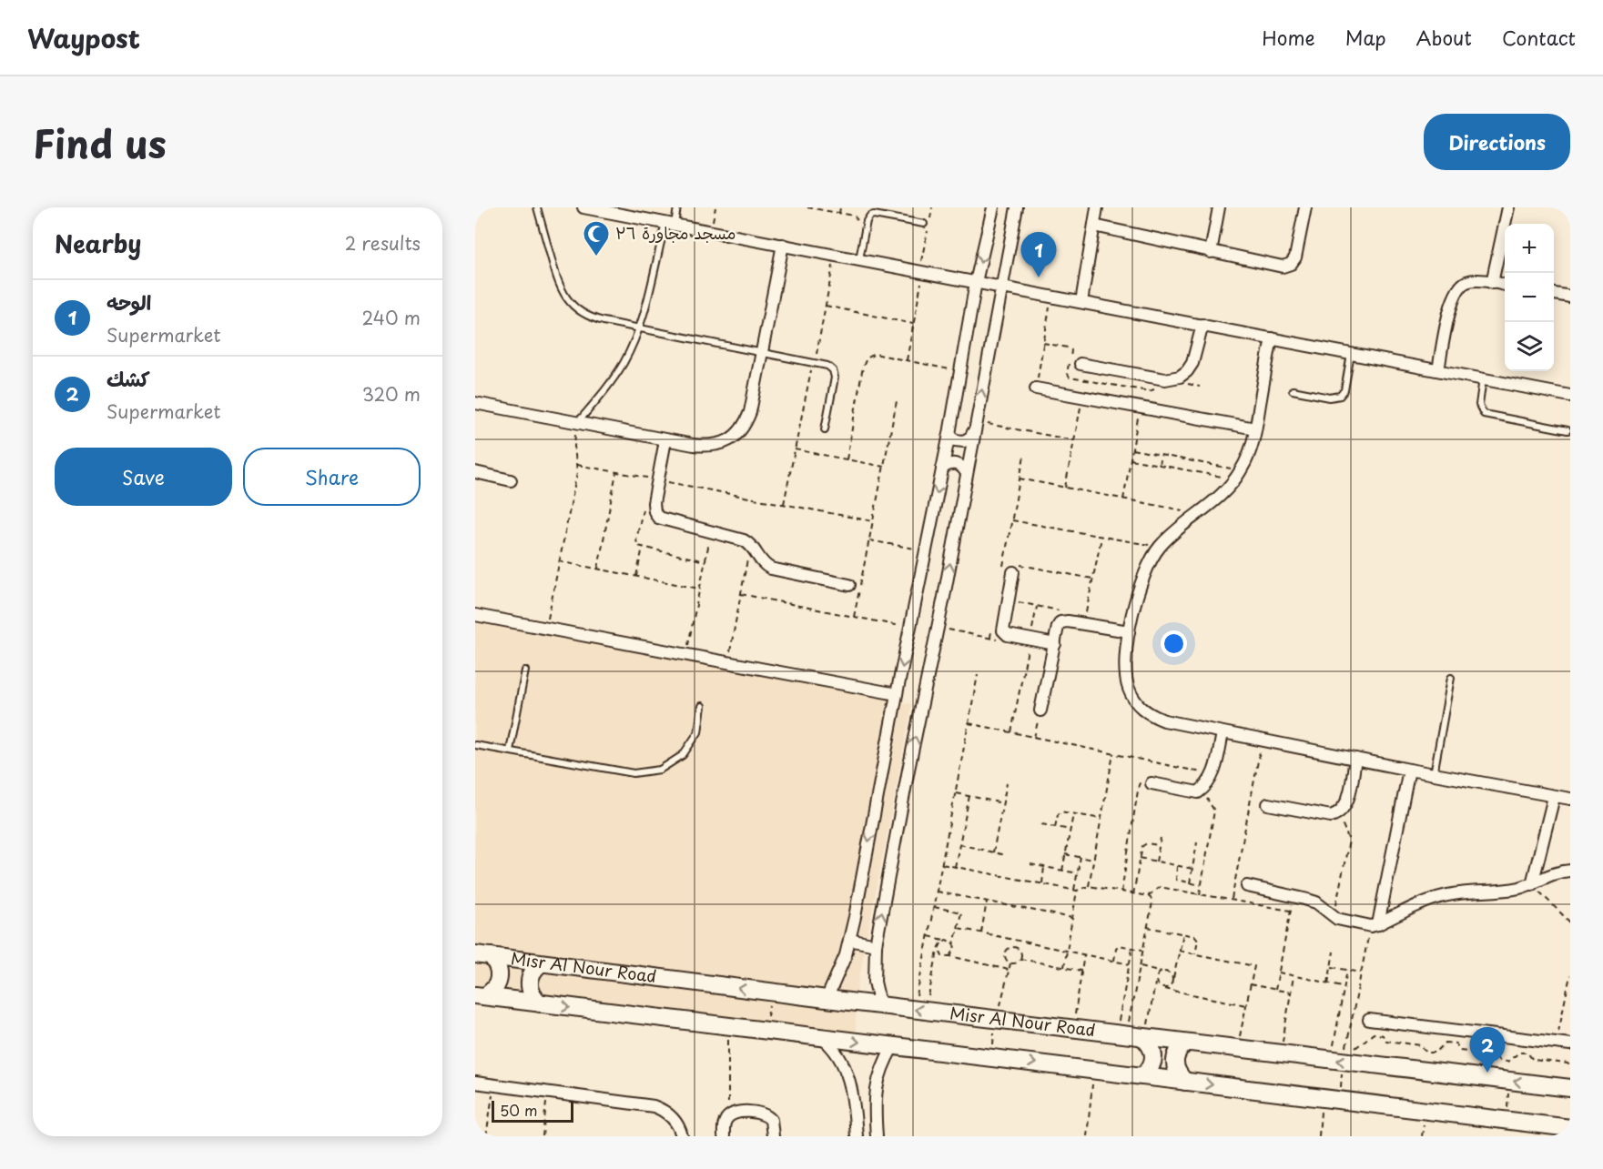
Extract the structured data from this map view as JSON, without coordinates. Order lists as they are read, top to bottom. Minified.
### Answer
{"streets":{"street":["Misr Al Nour Road"]},"places":{"mosque":["مسجد مجاورة ٣٦"]},"scale_bar":"50 m","page":{"header":"Waypost","nav":["Home","Map","About","Contact"],"title":"Find us","buttons":["Directions",["Save","Share"]],"heading":["Nearby","2 results"],"map_buttons":["+","−"],"pins":["1","2"],"list":[{"mark":"1","name":"الوحه","note":"Supermarket","value":"240 m"},{"mark":"2","name":"كشك","note":"Supermarket","value":"320 m"}],"scale":"50 m"}}
